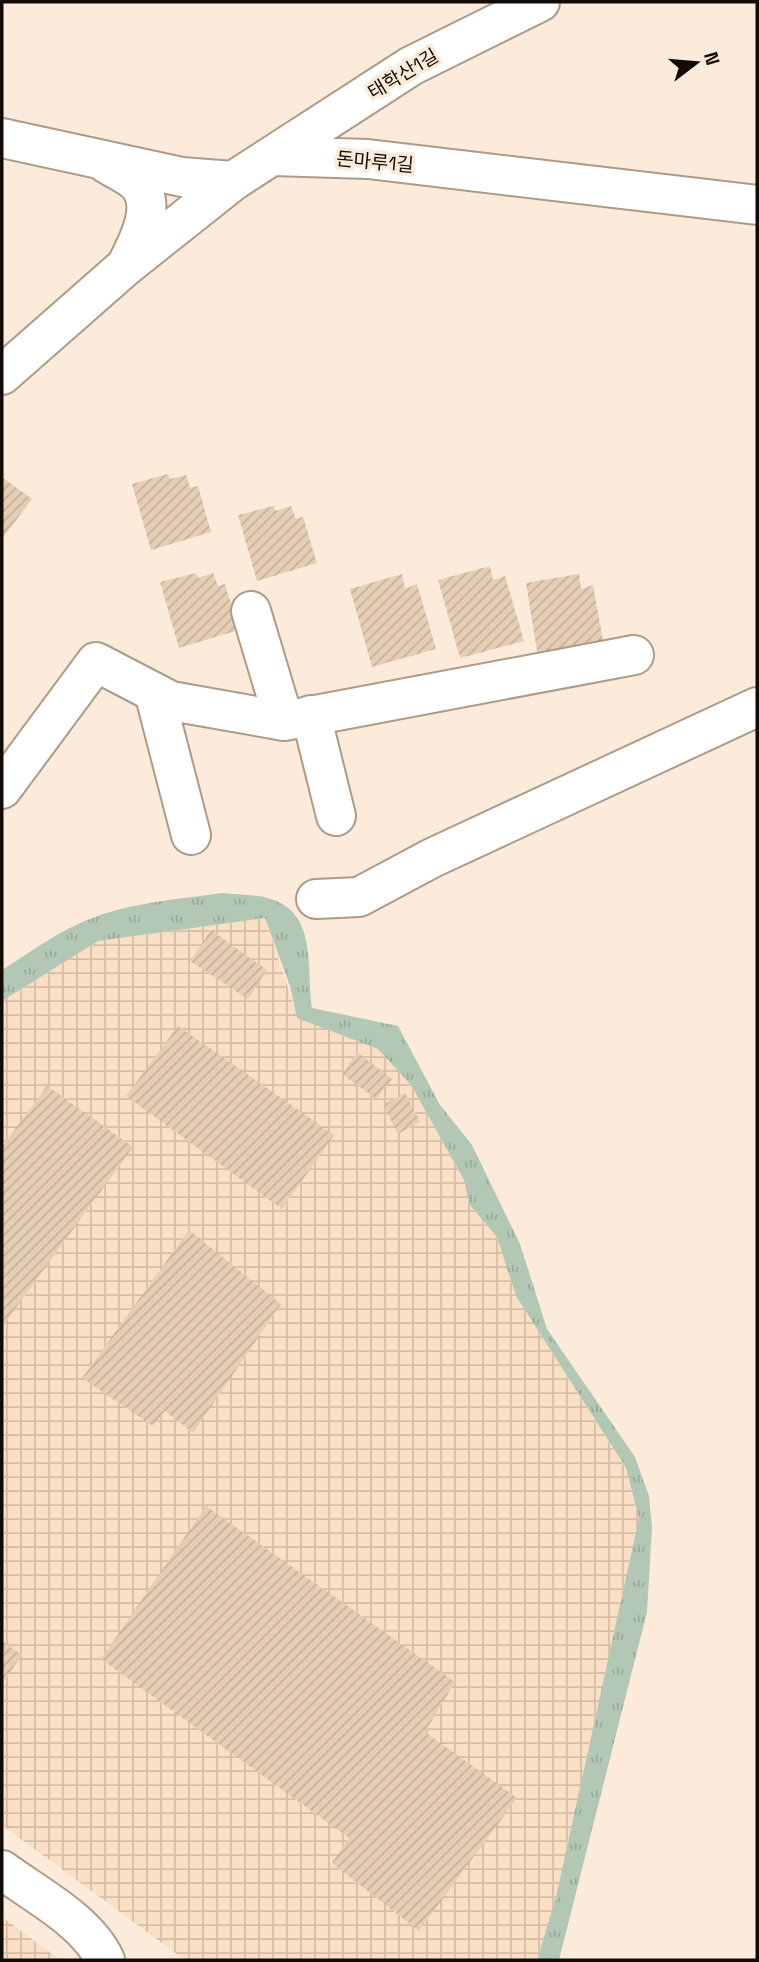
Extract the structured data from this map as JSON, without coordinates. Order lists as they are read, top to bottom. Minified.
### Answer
{"streets":{"street":["태학산1길","돈마루1길"]},"crossings":[["태학산1길","돈마루1길"]],"north":"right"}
